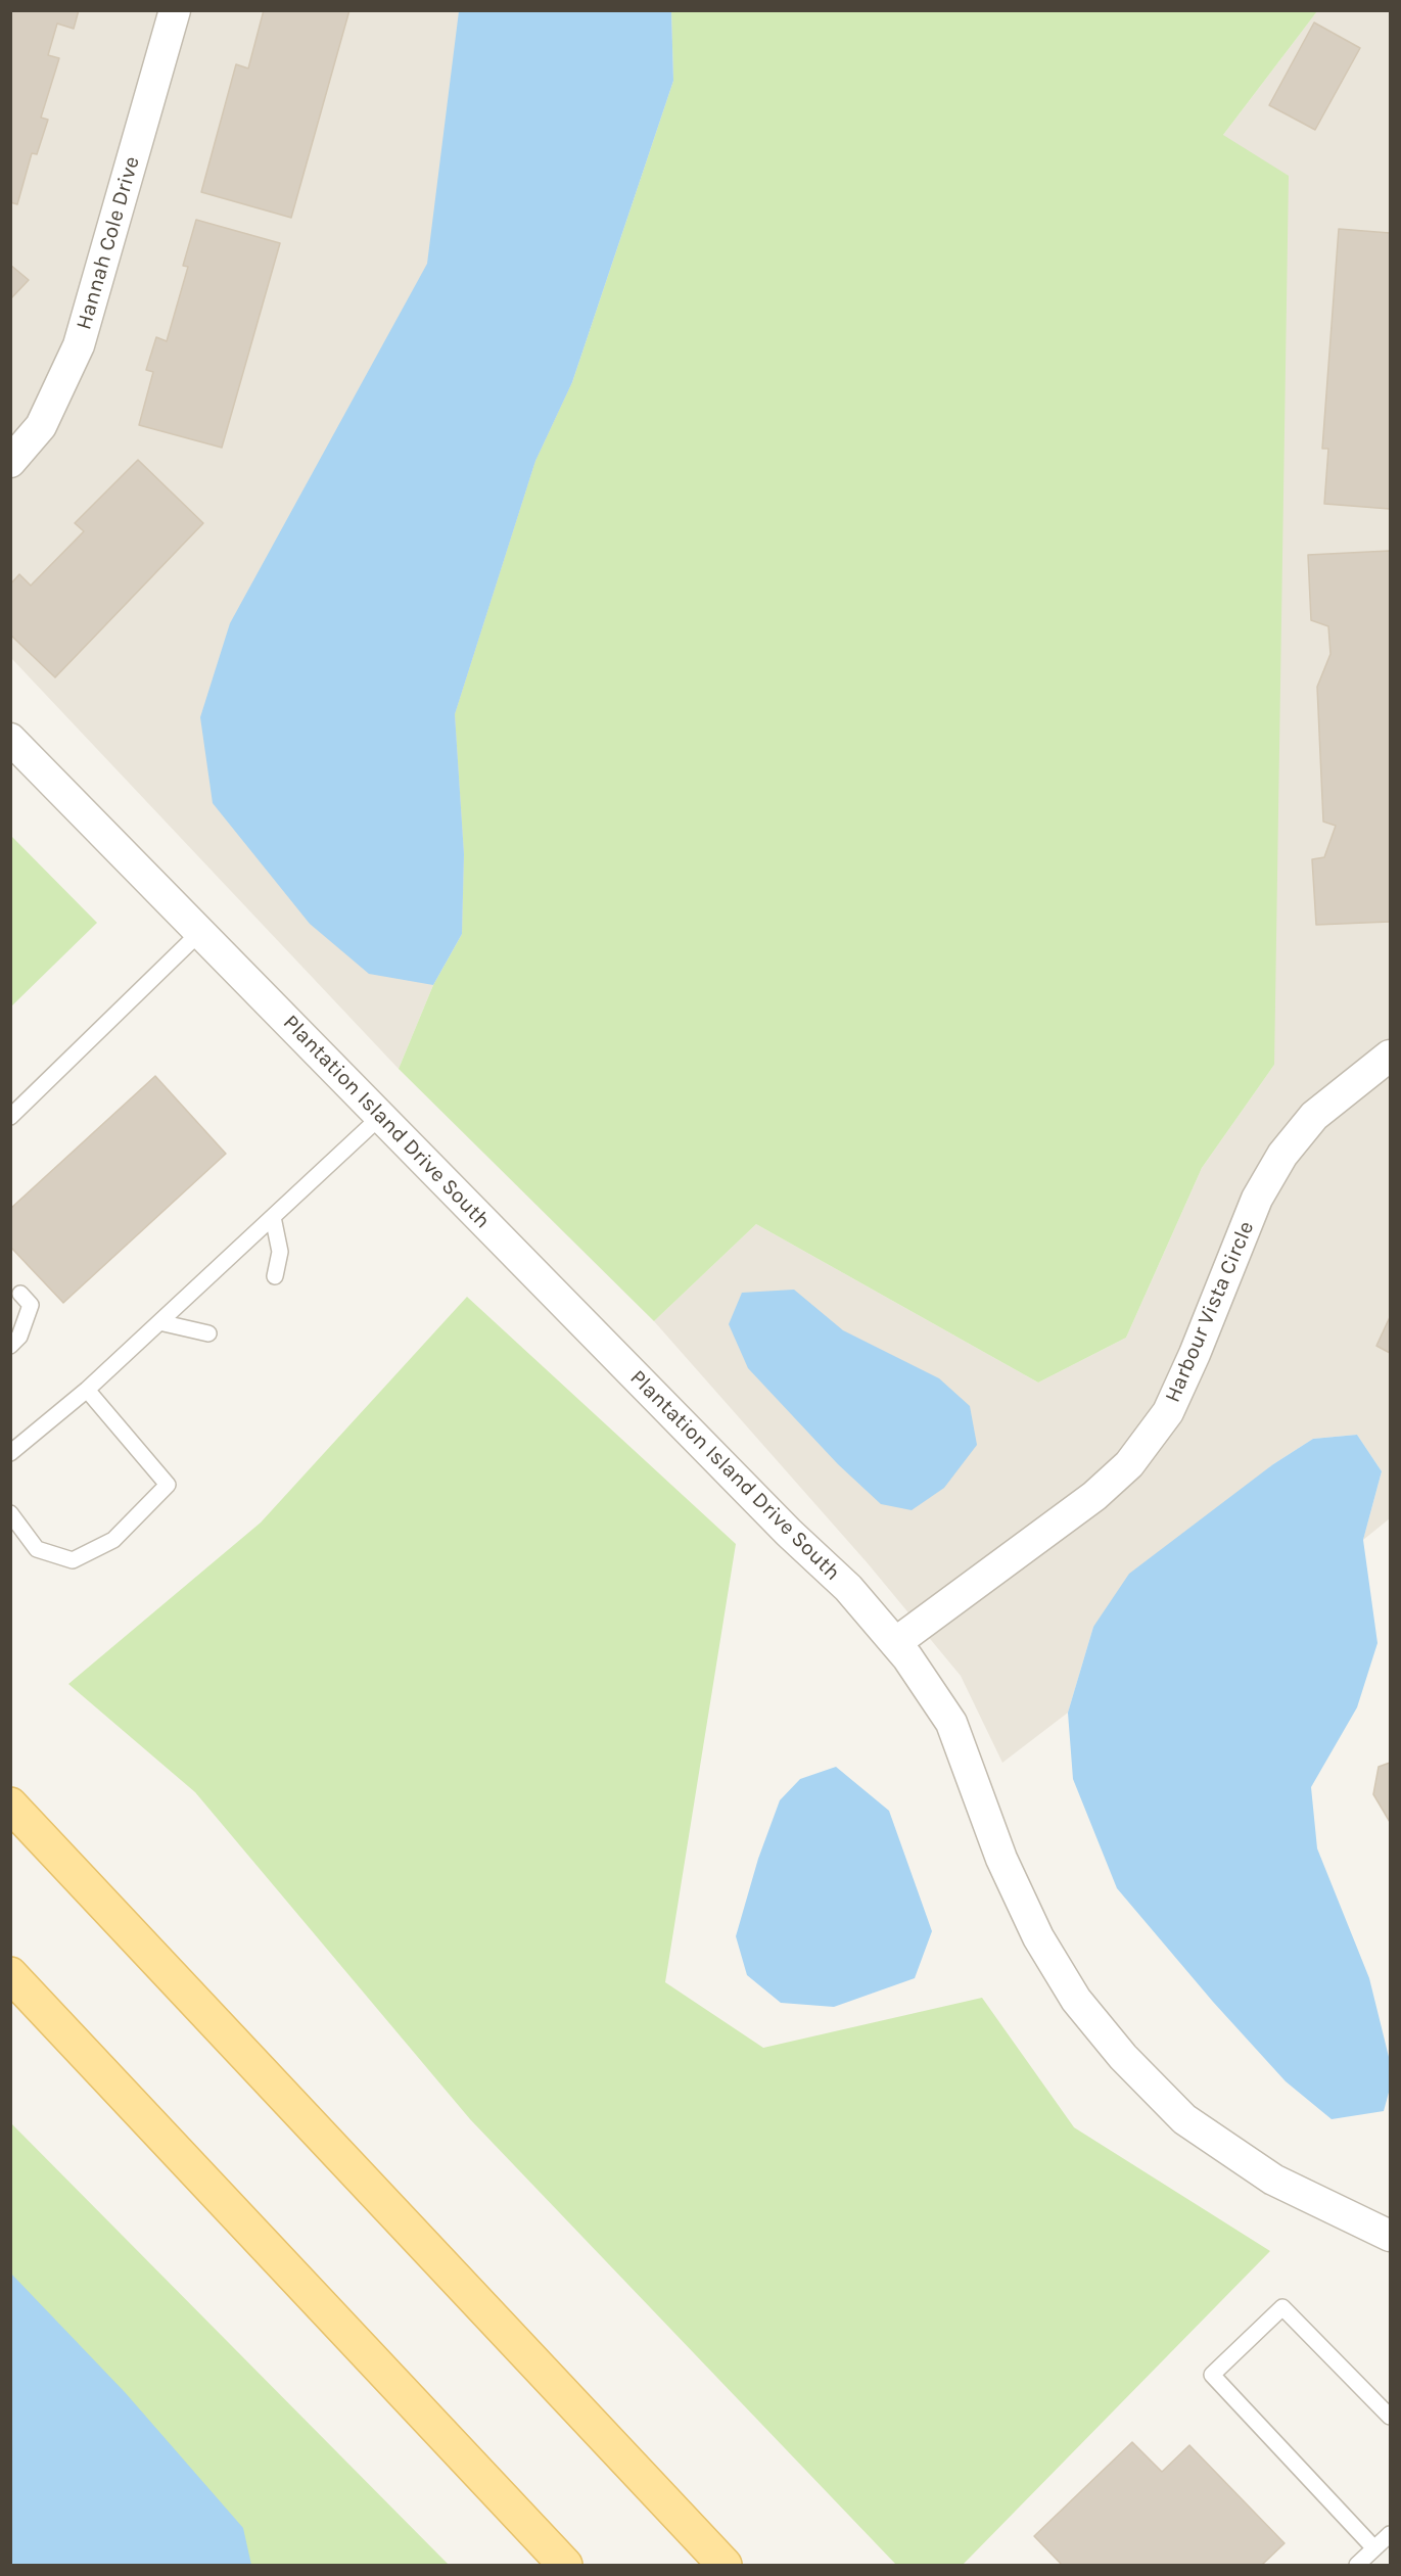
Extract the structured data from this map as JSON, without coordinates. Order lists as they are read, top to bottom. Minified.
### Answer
{"streets":{"street":["Hannah Cole Drive","Plantation Island Drive South","Harbour Vista Circle"]},"crossings":[["Plantation Island Drive South","Harbour Vista Circle"]]}
